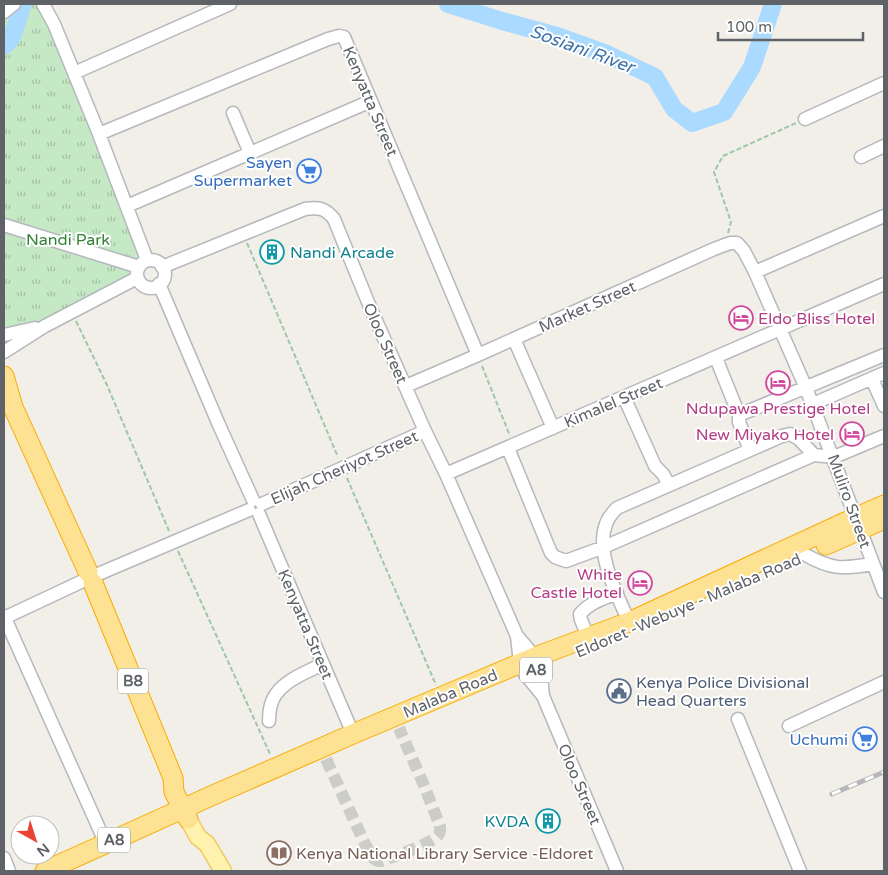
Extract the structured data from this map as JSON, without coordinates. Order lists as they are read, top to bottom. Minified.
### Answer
{"streets":{"highway":["Eldoret -Webuye - Malaba Road","A8","B8","Malaba Road"],"street":["Kenyatta Street","Market Street","Oloo Street","Kimalel Street","Elijah Cheriyot Street","Muliro Street"]},"crossings":[["Kenyatta Street","Market Street"],["Kenyatta Street","Oloo Street"],["Kenyatta Street","Elijah Cheriyot Street"],["Kenyatta Street","Malaba Road"],["Market Street","Oloo Street"],["Oloo Street","Kimalel Street"],["Oloo Street","Elijah Cheriyot Street"],["Oloo Street","Eldoret -Webuye - Malaba Road"],["Oloo Street","Malaba Road"],["Kimalel Street","Muliro Street"],["Elijah Cheriyot Street","B8"],["Muliro Street","Eldoret -Webuye - Malaba Road"],["Muliro Street","Malaba Road"],["Eldoret -Webuye - Malaba Road","B8"],["Eldoret -Webuye - Malaba Road","Malaba Road"],["B8","Malaba Road"]],"water":["Sosiani River"],"parks":["Nandi Park"],"places":{"supermarket":["Sayen Supermarket","Uchumi"],"building":["Nandi Arcade","KVDA"],"hotel":["Eldo Bliss Hotel","Ndupawa Prestige Hotel","New Miyako Hotel","White Castle Hotel"],"public building":["Kenya Police Divisional Head Quarters"],"library":["Kenya National Library Service -Eldoret"]},"scale_bar":"100 m","north":"bottom right"}
